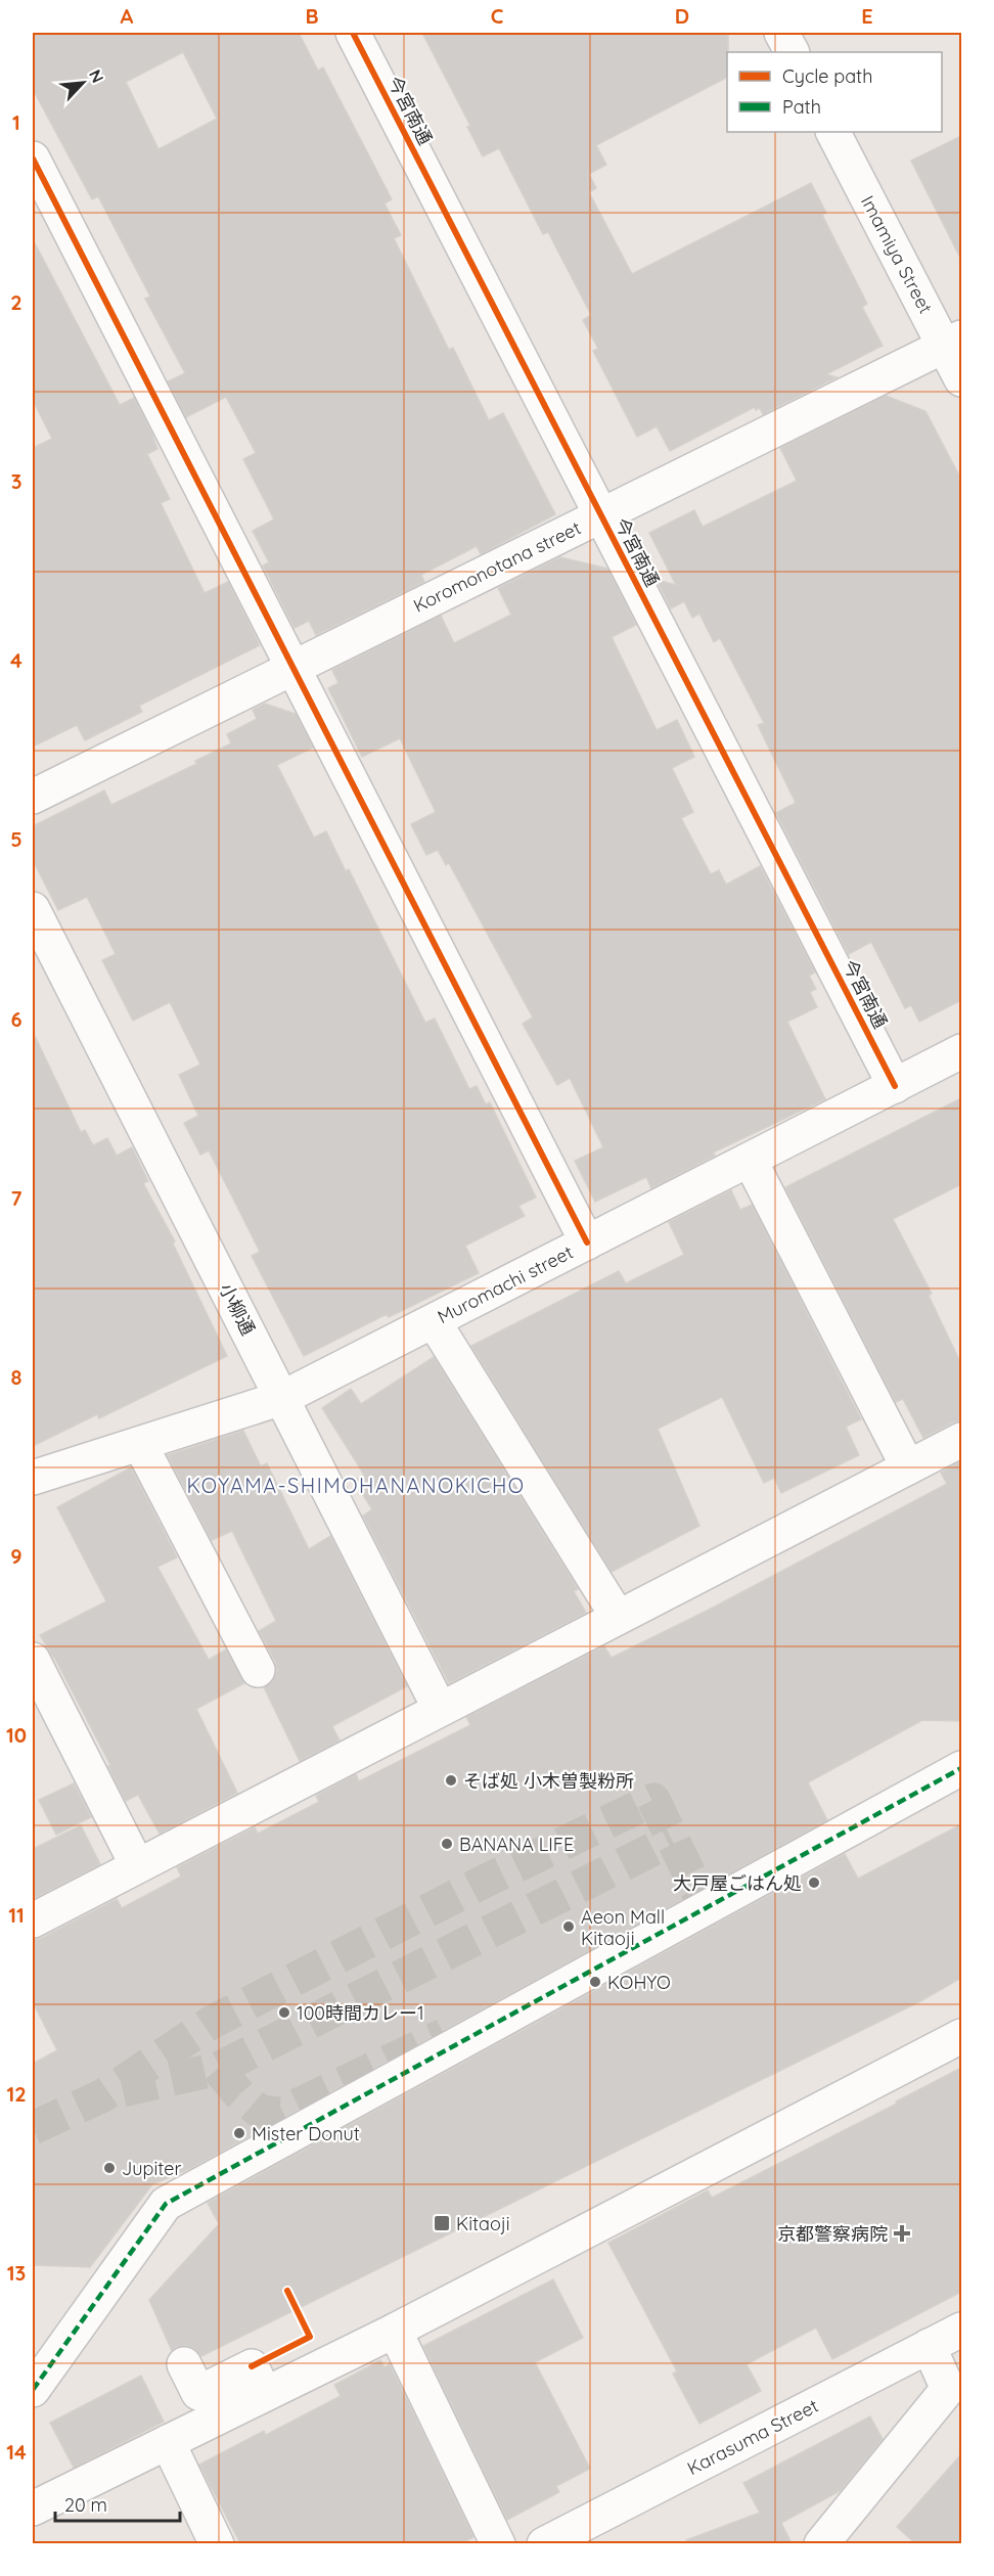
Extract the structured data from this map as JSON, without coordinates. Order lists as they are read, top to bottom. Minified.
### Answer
{"streets":{"street":["今宮南通","Imamiya Street","Koromonotana street","Muromachi street","小柳通","Karasuma Street"]},"crossings":[["今宮南通","Koromonotana street"],["今宮南通","Muromachi street"],["Imamiya Street","Koromonotana street"],["Muromachi street","小柳通"]],"districts":["KOYAMA-SHIMOHANANOKICHO"],"places":{"other":["そば処 小木曽製粉所","BANANA LIFE","大戸屋ごはん処","Aeon Mall Kitaoji","KOHYO","100時間カレー1","Mister Donut","Jupiter"],"transit":["Kitaoji"],"health":["京都警察病院"]},"legend":["Cycle path","Path"],"scale_bar":"20 m","north":"top right","grid":{"columns":["A","B","C","D","E"],"rows":["1","2","3","4","5","6","7","8","9","10","11","12","13","14"]}}
